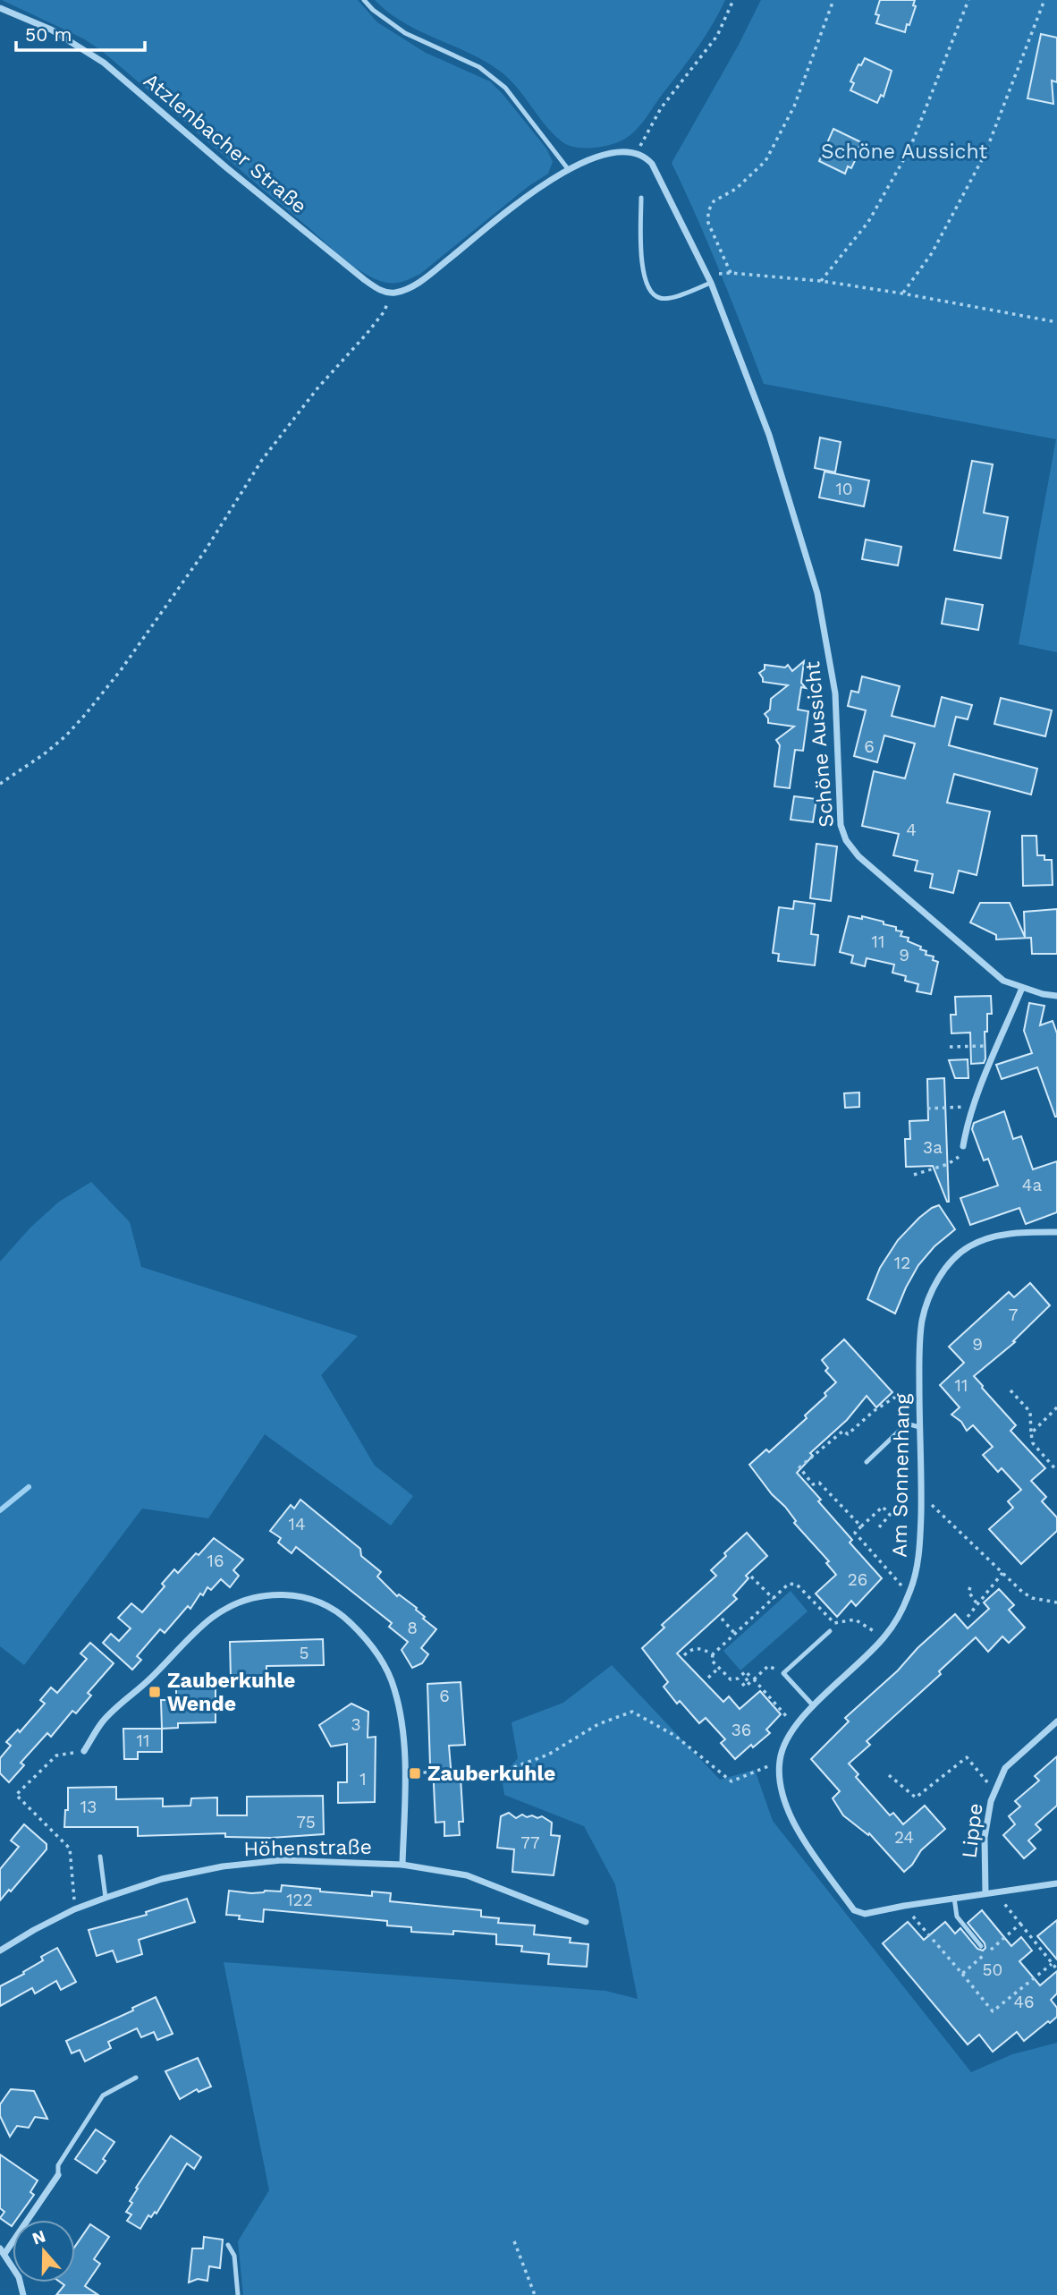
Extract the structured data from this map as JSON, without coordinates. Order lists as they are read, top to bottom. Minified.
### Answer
{"streets":{"street":["Atzlenbacher Straße","Schöne Aussicht","Am Sonnenhang","Lippe","Höhenstraße"]},"crossings":[["Am Sonnenhang","Lippe"]],"parks":["Schöne Aussicht"],"places":{"transit":["Zauberkuhle Wende","Zauberkuhle"]},"house_numbers":["10","6","4","11","9","3a","4a","12","7","9","11","14","16","26","8","5","6","3","36","11","1","13","75","24","77","122","50","46"],"scale_bar":"50 m","north":"top"}
